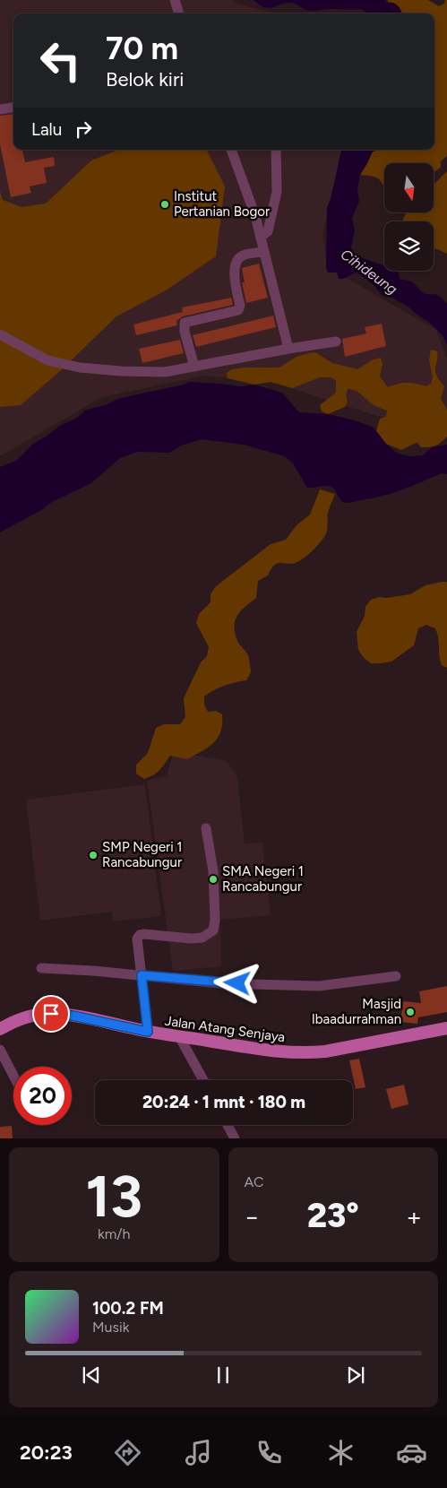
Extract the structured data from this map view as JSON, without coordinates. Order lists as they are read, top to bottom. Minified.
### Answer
{"streets":{"main road":["Jalan Atang Senjaya"]},"water":["Cihideung"],"places":["Institut Pertanian Bogor","SMP Negeri 1 Rancabungur","SMA Negeri 1 Rancabungur","Masjid Ibaadurrahman"],"north":"bottom","page":{"turn":["70 m","Belok kiri"],"then":"Lalu","limit":"20","trip":"20:24 · 1 mnt · 180 m","tile":[["13","km/h"],"AC"],"heat":["−","23°","+"],"song":["100.2 FM","Musik"],"tabs":"20:23"}}
